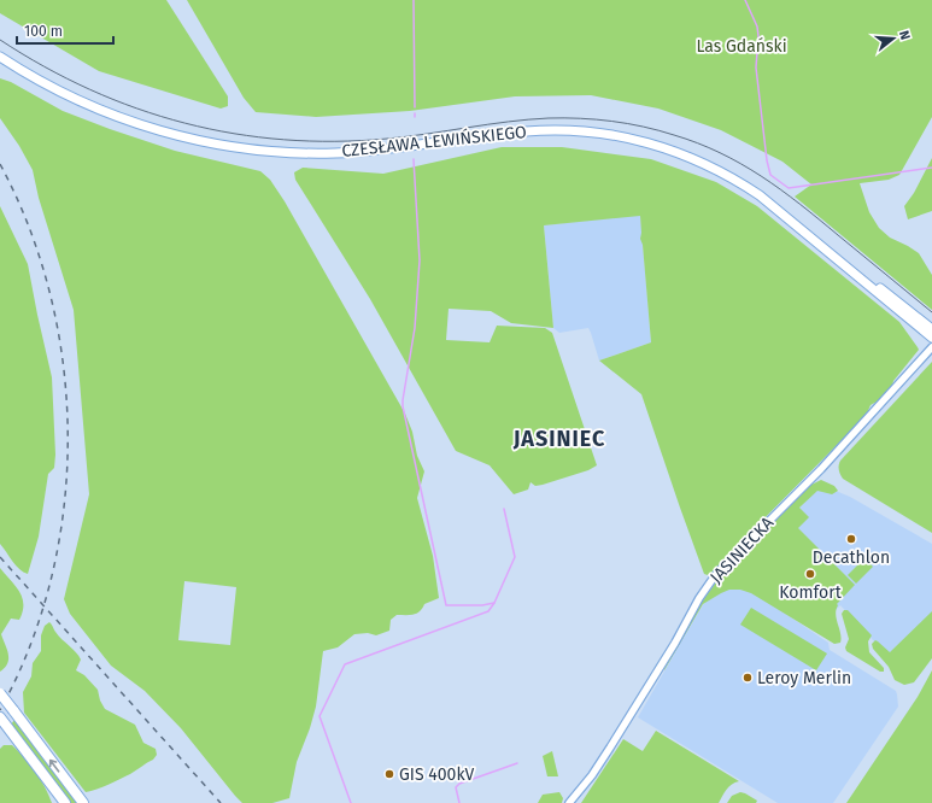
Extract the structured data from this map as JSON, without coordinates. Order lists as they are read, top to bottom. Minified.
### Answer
{"streets":{"street":["CZESŁAWA LEWIŃSKIEGO","JASINIECKA"]},"districts":["JASINIEC"],"parks":["Las Gdański"],"places":["Decathlon","Komfort","Leroy Merlin","GIS 400kV"],"scale_bar":"100 m","north":"right"}
